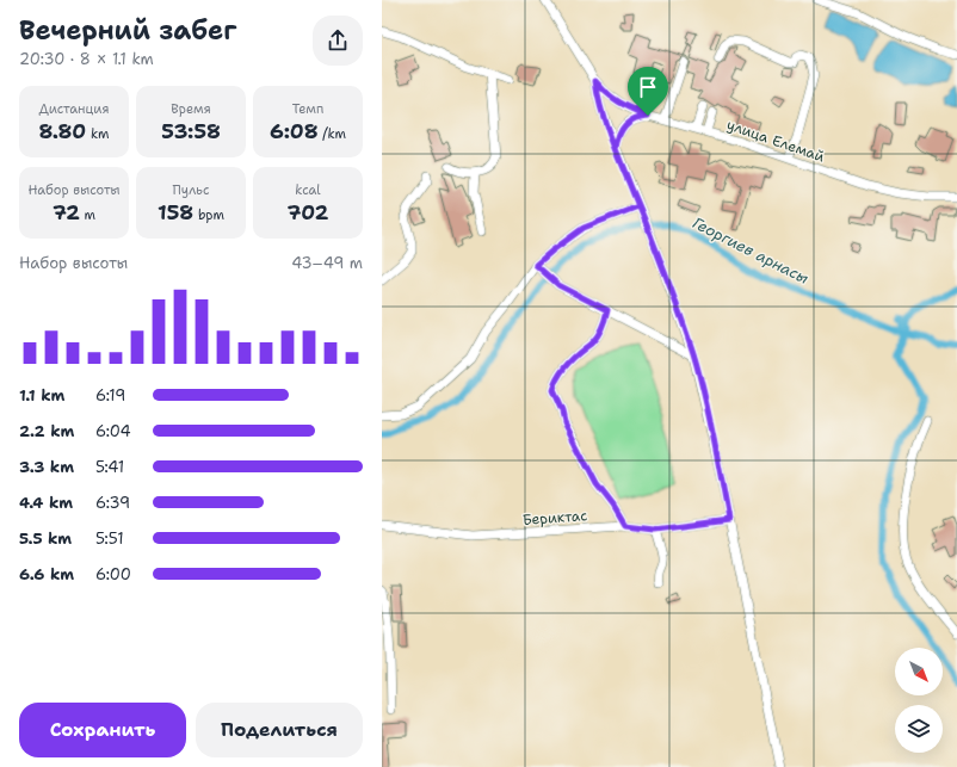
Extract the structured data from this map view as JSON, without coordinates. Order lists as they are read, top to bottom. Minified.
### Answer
{"streets":{"street":["улица Елемай","Бериктас"]},"water":["Георгиев арнасы"],"north":"bottom right","page":{"heading":["Вечерний забег","20:30 · 8 × 1.1 km"],"stats":[["Дистанция","8.80 km"],["Время","53:58"],["Темп","6:08 /km"],["Набор высоты","72 m"],["Пульс","158 bpm"],["kcal","702"]],"chart":["Набор высоты","43–49 m"],"list":[{"name":"1.1 km","note":"6:19"},{"name":"2.2 km","note":"6:04"},{"name":"3.3 km","note":"5:41"},{"name":"4.4 km","note":"6:39"},{"name":"5.5 km","note":"5:51"},{"name":"6.6 km","note":"6:00"}],"buttons":["Сохранить","Поделиться"]}}
